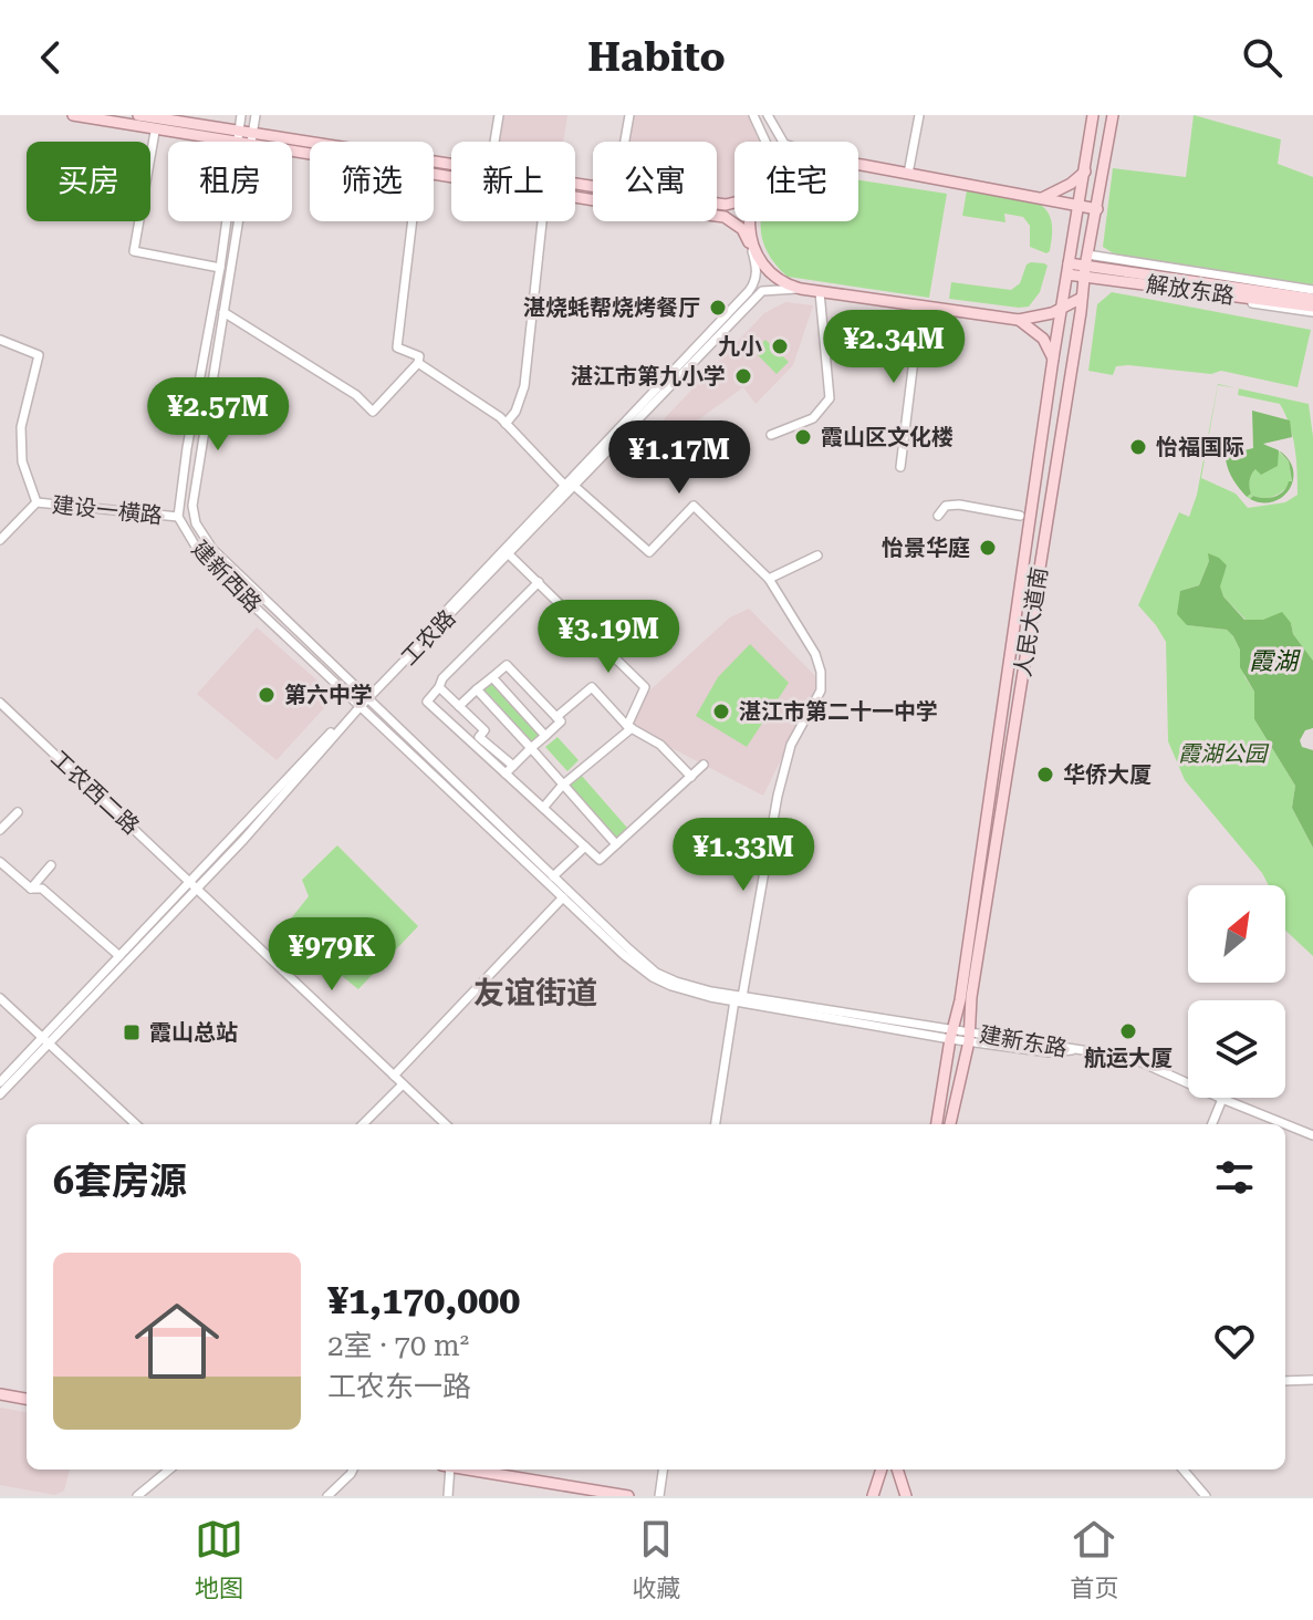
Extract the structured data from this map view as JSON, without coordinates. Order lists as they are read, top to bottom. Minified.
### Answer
{"streets":{"main road":["解放东路","人民大道南"],"street":["建设一横路","建新西路","工农路","工农西二路","建新东路"]},"crossings":[["解放东路","人民大道南"],["建设一横路","建新西路"],["建新西路","工农路"],["建新西路","建新东路"],["人民大道南","建新东路"],["工农路","工农西二路"],["工农路","建新东路"]],"districts":["友谊街道"],"water":["霞湖"],"parks":["霞湖公园"],"places":{"other":["湛烧蚝帮烧烤餐厅","九小","湛江市第九小学","霞山区文化楼","怡福国际","怡景华庭","第六中学","湛江市第二十一中学","华侨大厦","航运大厦"],"transit":["霞山总站"]},"north":"top right","page":{"header":"Habito","chip":["买房","租房","筛选","新上","公寓","住宅"],"price":["¥2.34M","¥2.57M","¥1.17M","¥3.19M","¥1.33M","¥979K"],"heading":"6套房源","list":[{"name":"¥1,170,000","note":"2室 · 70 m² · 工农东一路"}],"tabs":["地图","收藏","首页"]}}
